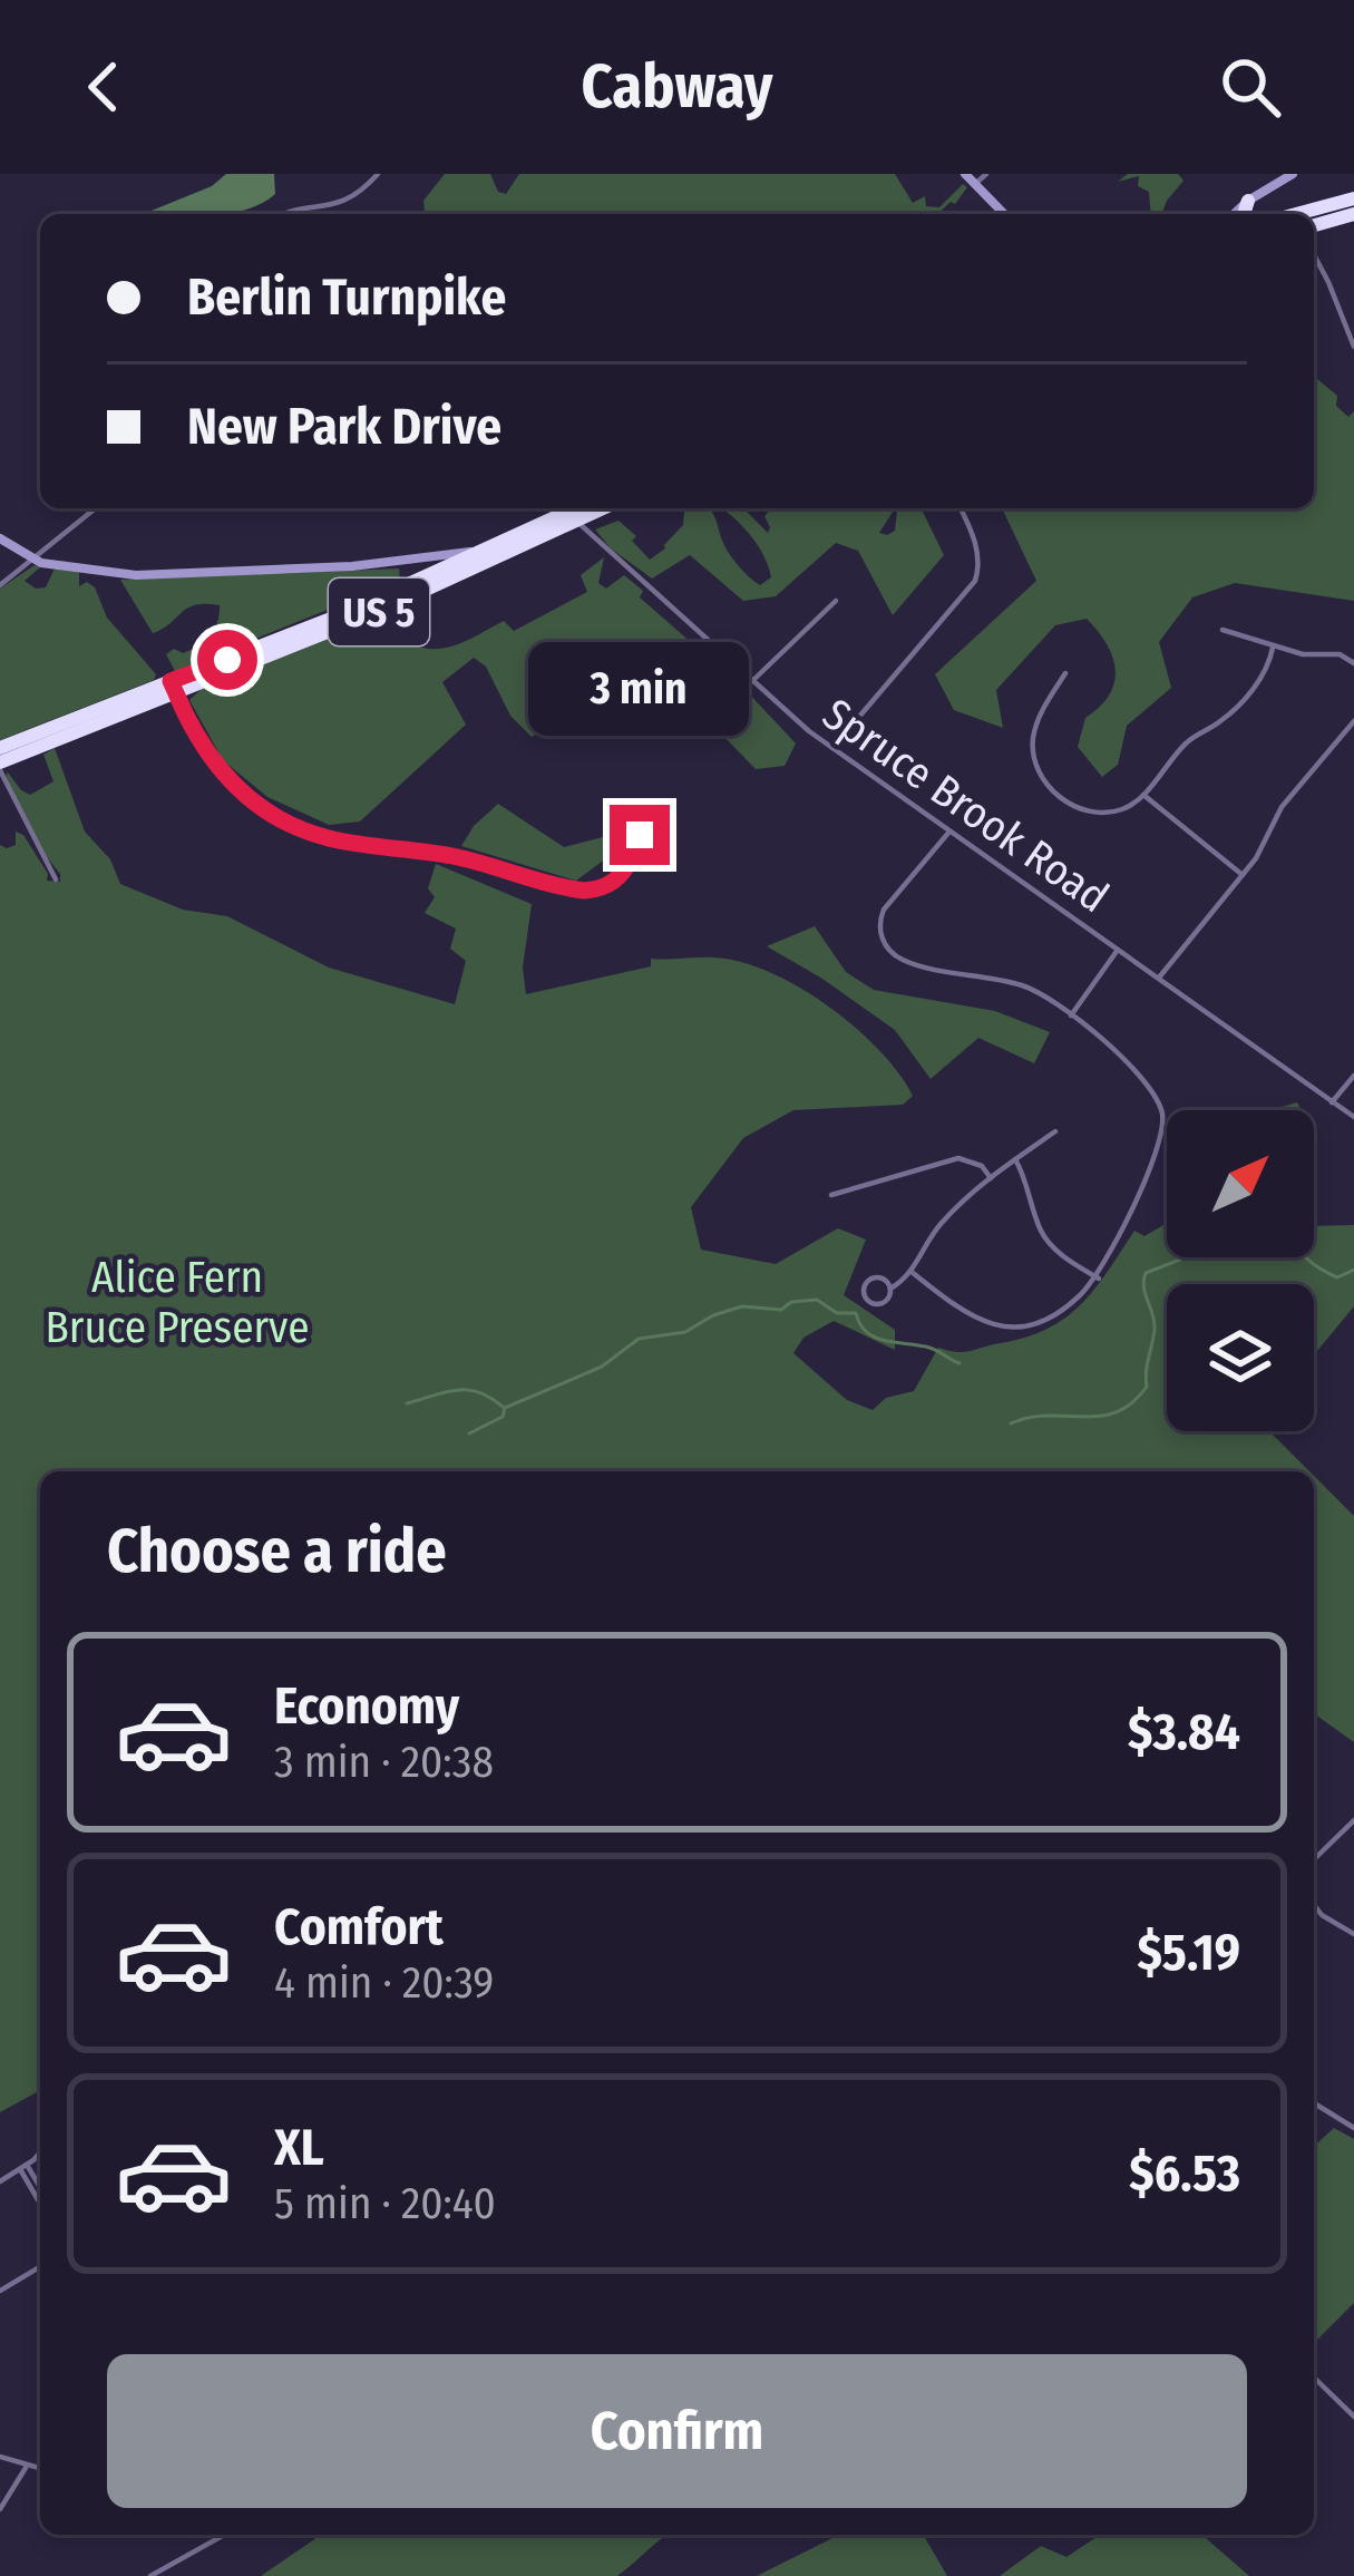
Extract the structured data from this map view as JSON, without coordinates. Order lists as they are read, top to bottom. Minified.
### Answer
{"streets":{"highway":["US 5"],"street":["Spruce Brook Road"]},"crossings":[["US 5","Spruce Brook Road"]],"parks":["Alice Fern Bruce Preserve"],"north":"top right","page":{"header":"Cabway","banner":["Berlin Turnpike","New Park Drive"],"bubble":"3 min","heading":"Choose a ride","list":[{"name":"Economy","note":"3 min · 20:38","value":"$3.84"},{"name":"Comfort","note":"4 min · 20:39","value":"$5.19"},{"name":"XL","note":"5 min · 20:40","value":"$6.53"}],"buttons":"Confirm"}}
